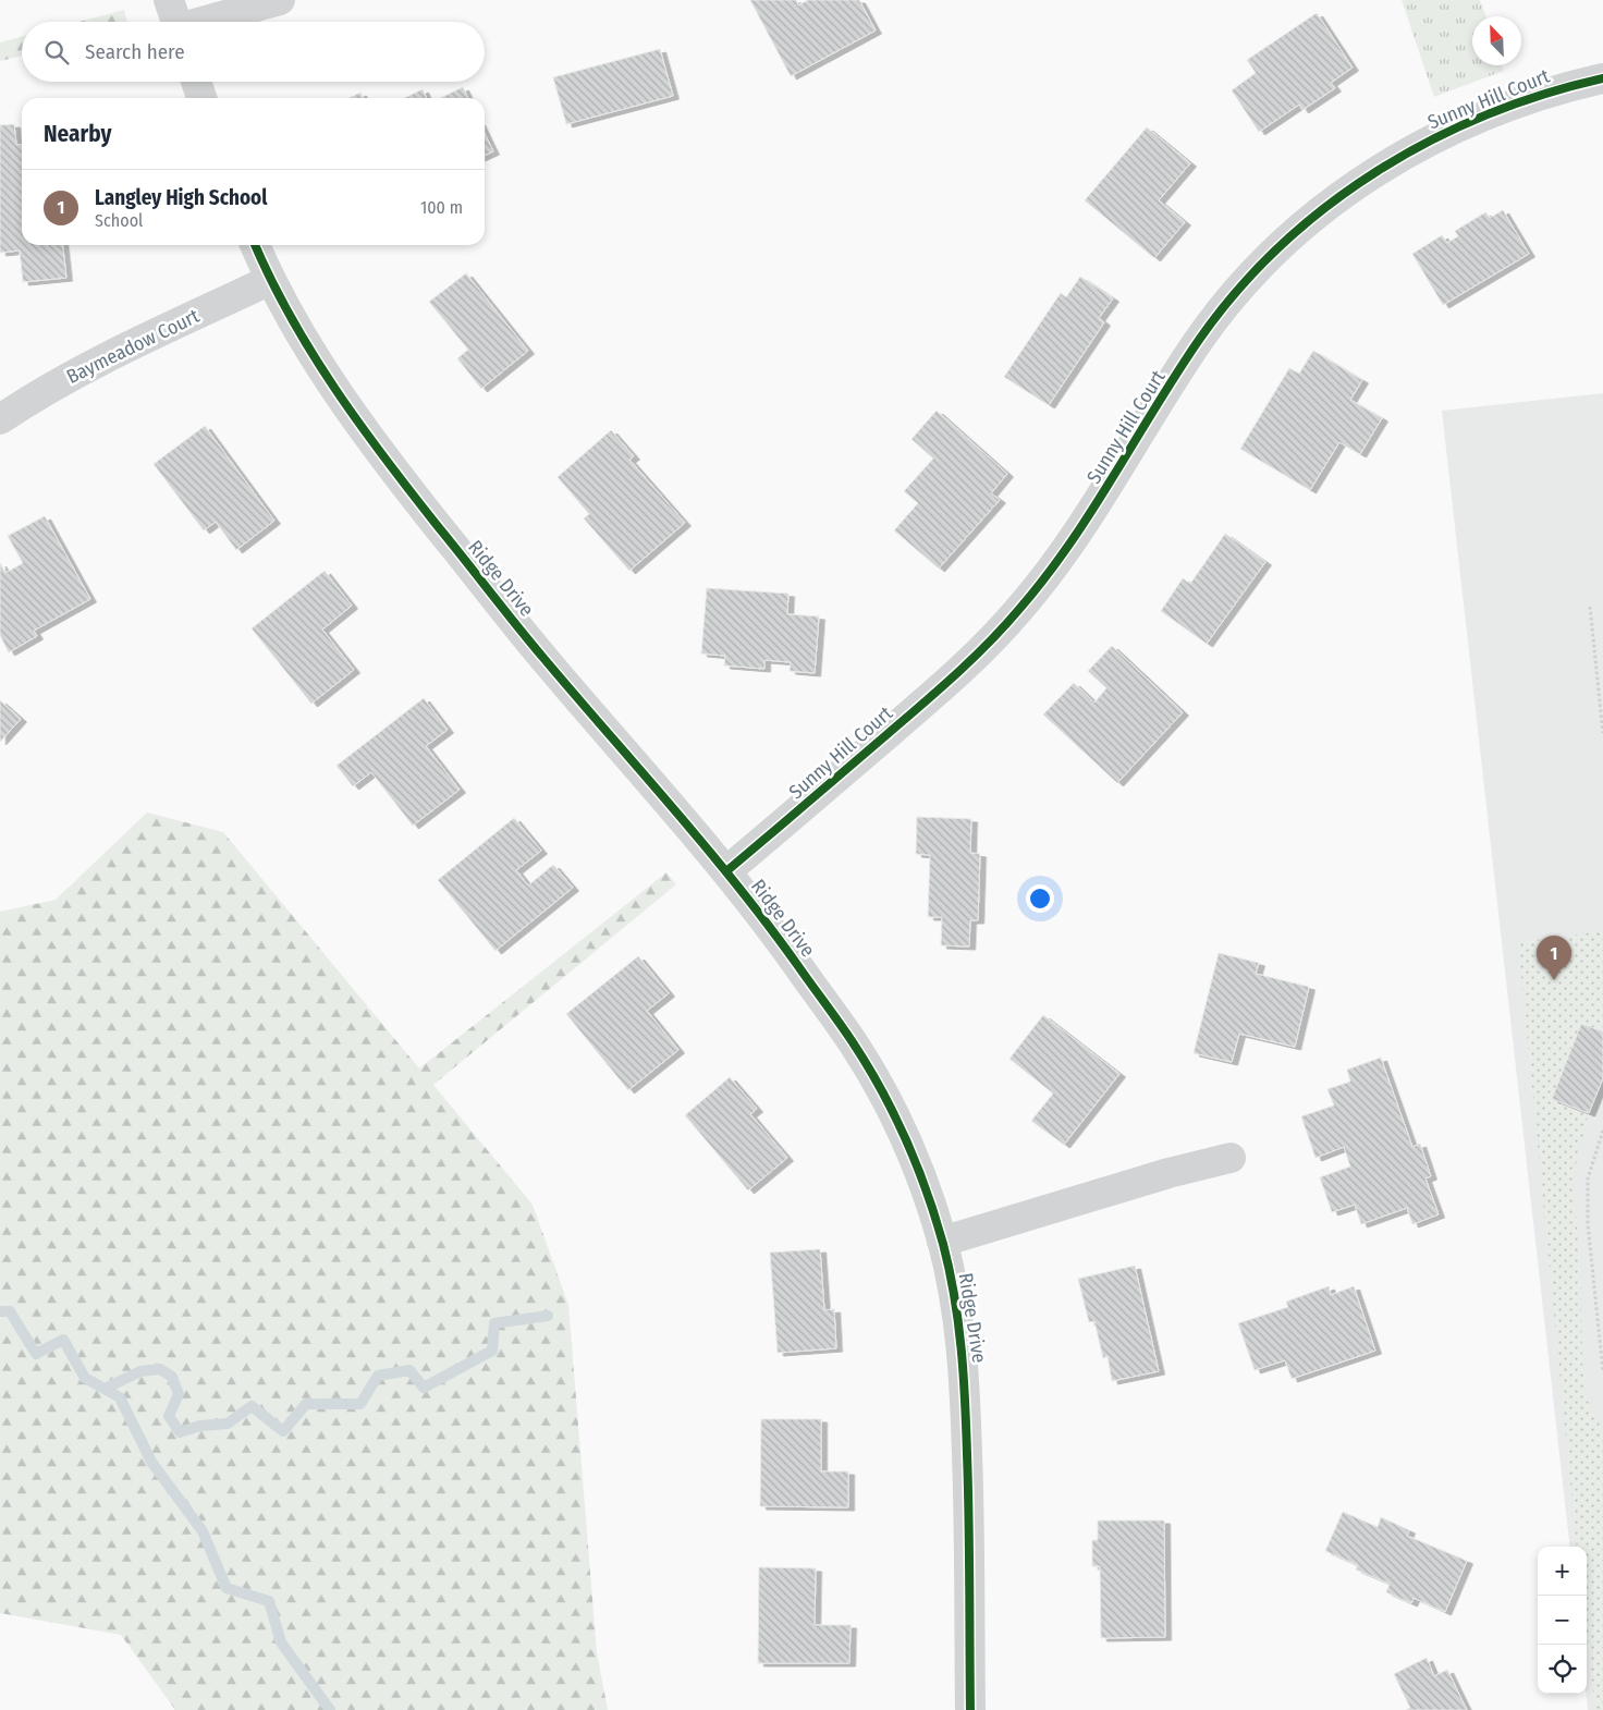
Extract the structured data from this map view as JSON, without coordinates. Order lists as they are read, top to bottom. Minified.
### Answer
{"streets":{"street":["Sunny Hill Court","Baymeadow Court","Ridge Drive"]},"crossings":[["Sunny Hill Court","Ridge Drive"],["Baymeadow Court","Ridge Drive"]],"north":"top left","page":{"search":"Search here","heading":"Nearby","list":[{"mark":"1","name":"Langley High School","note":"School","value":"100 m"}],"pins":"1","map_buttons":["+","−"]}}
